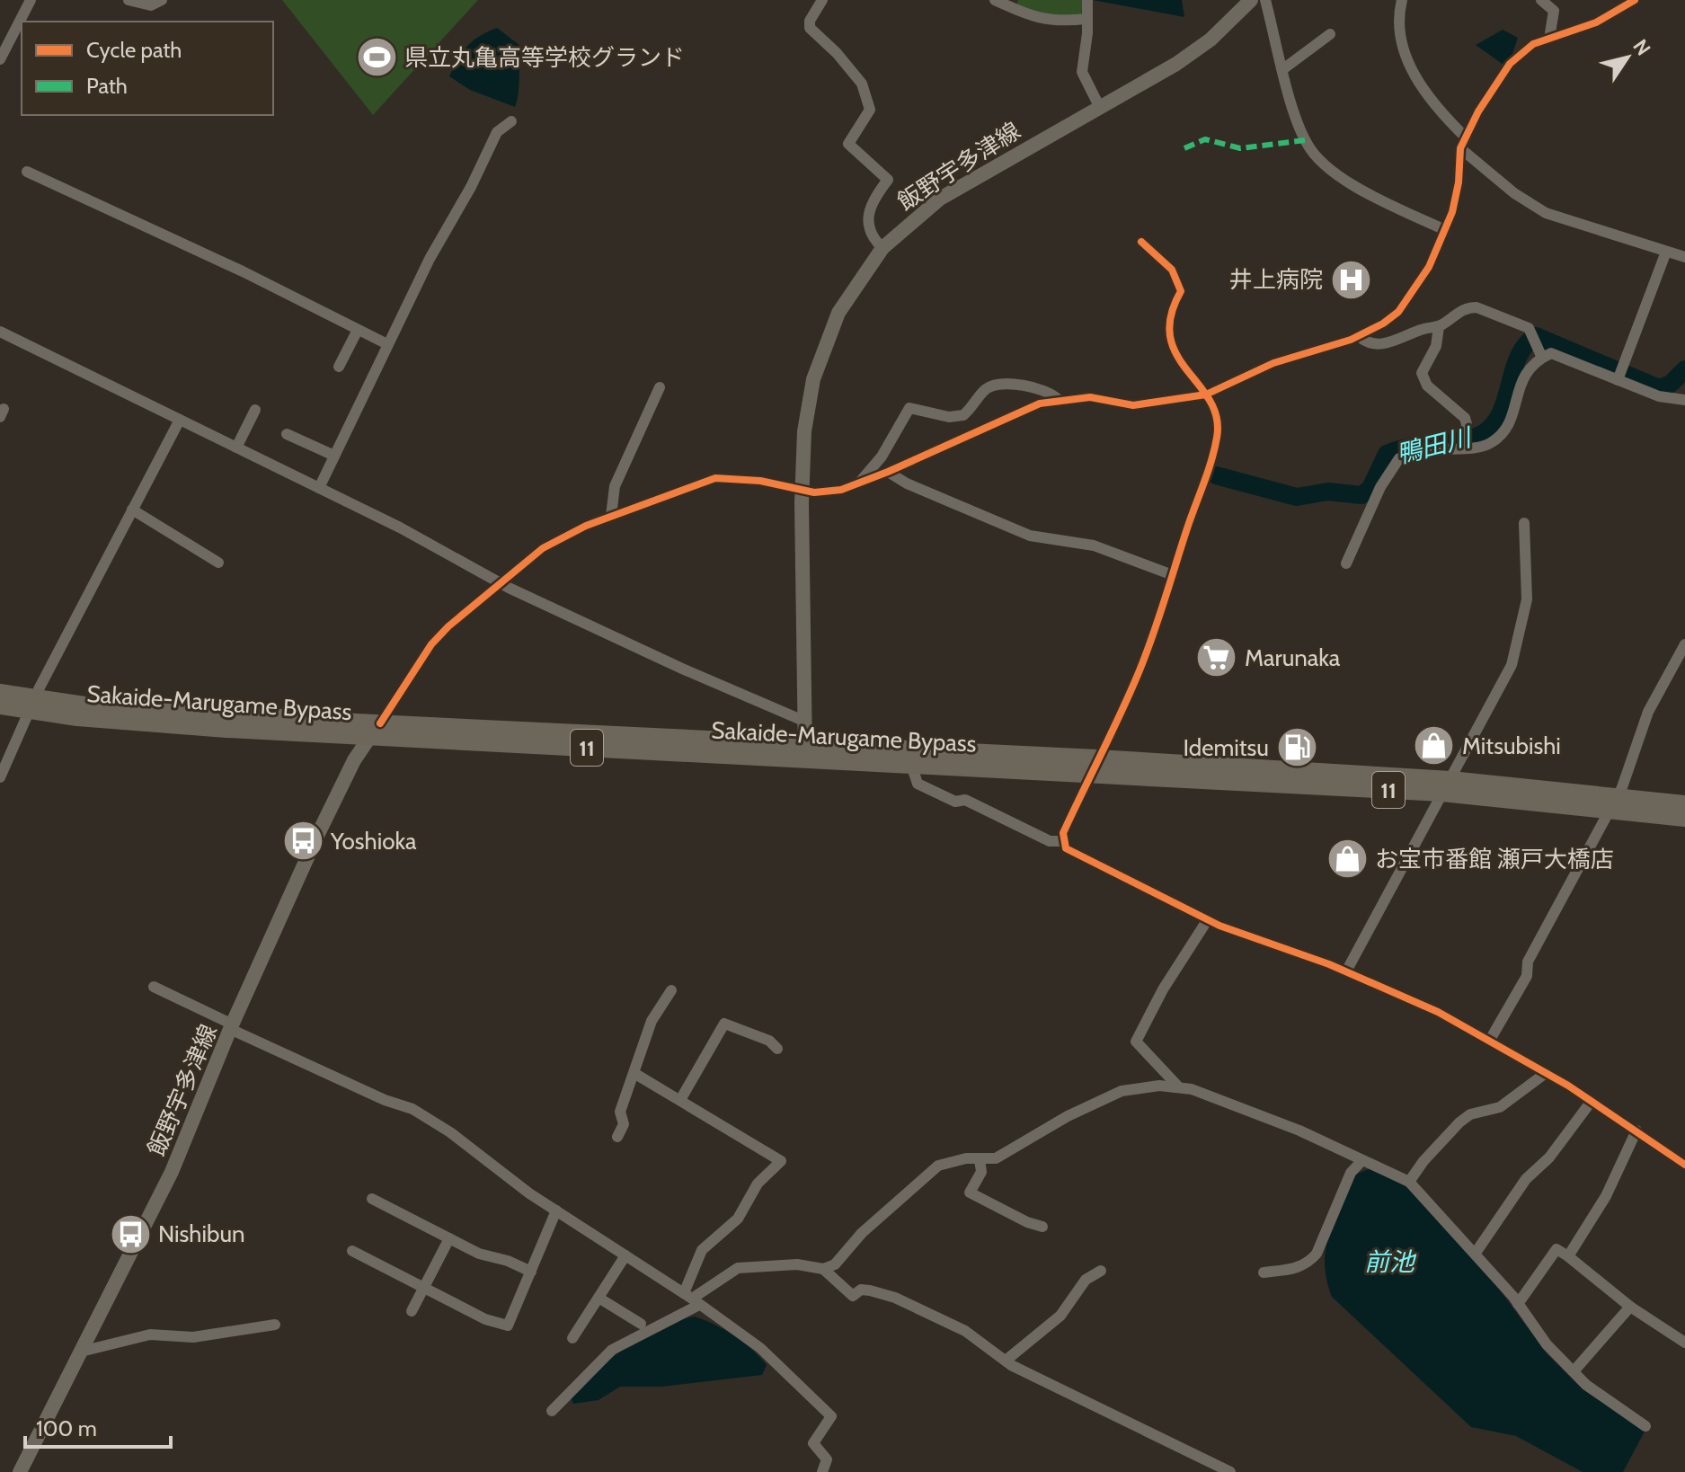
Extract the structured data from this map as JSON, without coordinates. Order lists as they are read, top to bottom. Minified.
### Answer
{"streets":{"highway":["Sakaide-Marugame Bypass","11"],"main road":["飯野宇多津線"]},"crossings":[["飯野宇多津線","Sakaide-Marugame Bypass"]],"water":["鴨田川","前池"],"places":{"sports":["県立丸亀高等学校グランド"],"hospital":["井上病院"],"supermarket":["Marunaka"],"shop":["Mitsubishi","お宝市番館 瀬戸大橋店"],"fuel station":["Idemitsu"],"bus stop":["Yoshioka","Nishibun"]},"legend":["Cycle path","Path"],"scale_bar":"100 m","north":"top right"}
